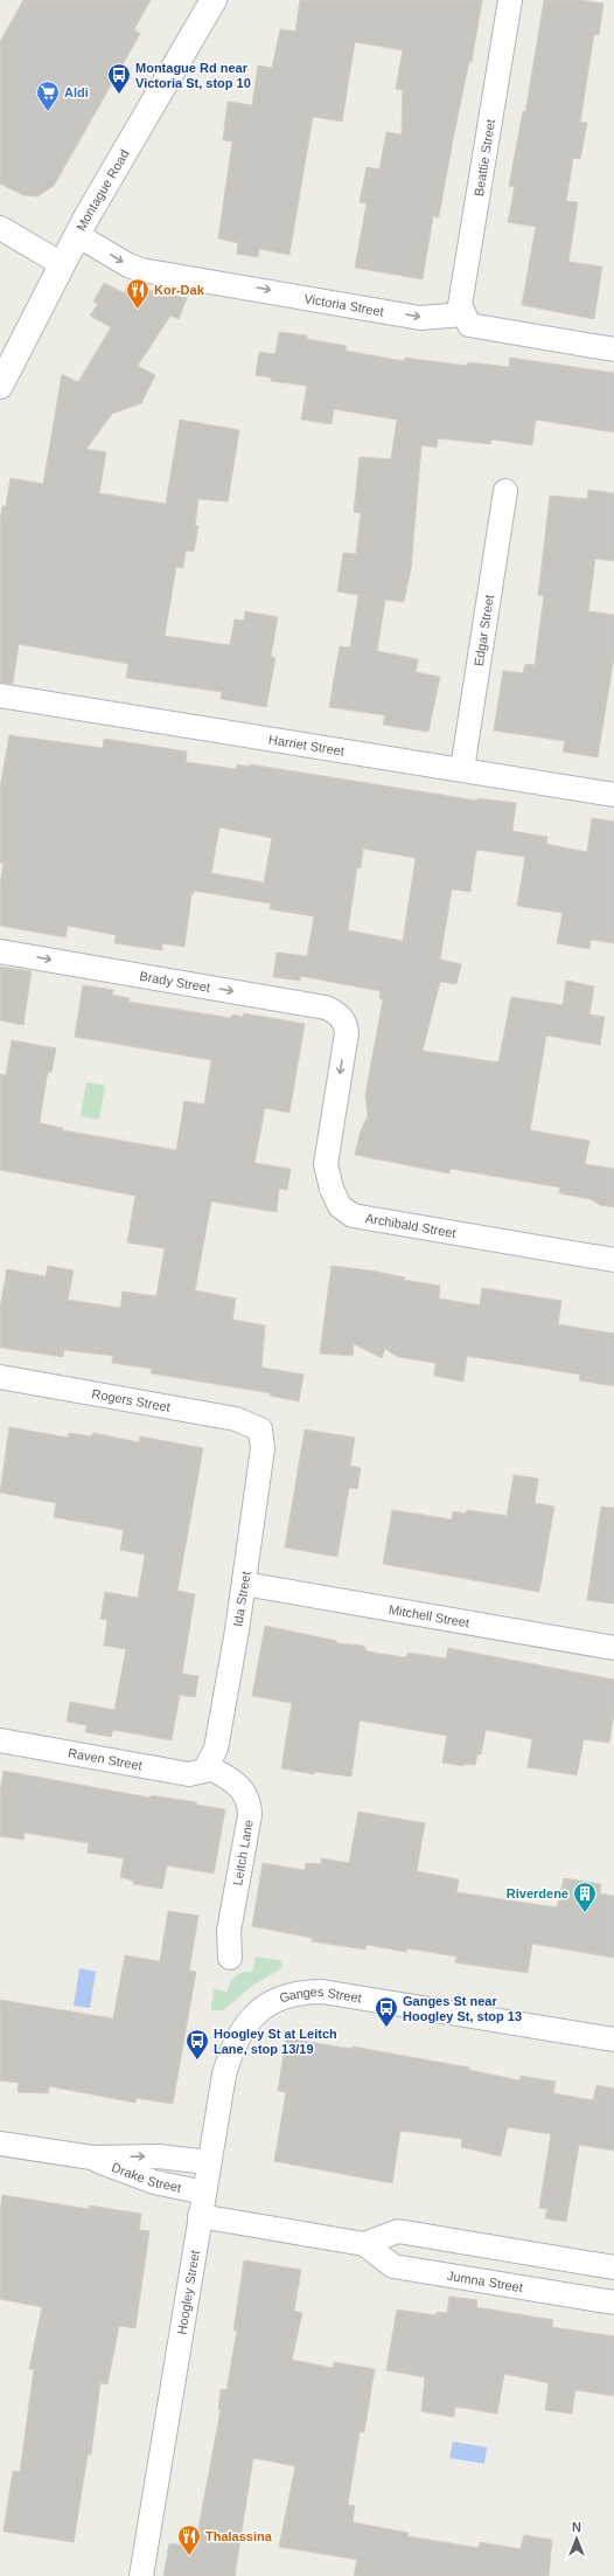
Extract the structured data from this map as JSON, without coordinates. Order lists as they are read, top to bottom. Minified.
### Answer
{"streets":{"street":["Beattie Street","Montague Road","Victoria Street","Edgar Street","Harriet Street","Brady Street","Archibald Street","Rogers Street","Ida Street","Mitchell Street","Raven Street","Leitch Lane","Ganges Street","Drake Street","Jumna Street","Hoogley Street"]},"crossings":[["Beattie Street","Victoria Street"],["Montague Road","Victoria Street"],["Edgar Street","Harriet Street"],["Brady Street","Archibald Street"],["Rogers Street","Ida Street"],["Ida Street","Mitchell Street"],["Ida Street","Raven Street"],["Ida Street","Leitch Lane"],["Raven Street","Leitch Lane"],["Ganges Street","Hoogley Street"],["Drake Street","Hoogley Street"],["Jumna Street","Hoogley Street"]],"one_way":["Victoria Street","Brady Street"],"places":{"bus stop":["Montague Rd near Victoria St, stop 10","Ganges St near Hoogley St, stop 13","Hoogley St at Leitch Lane, stop 13/19"],"supermarket":["Aldi"],"restaurant":["Kor-Dak","Thalassina"],"building":["Riverdene"]},"north":"top"}
